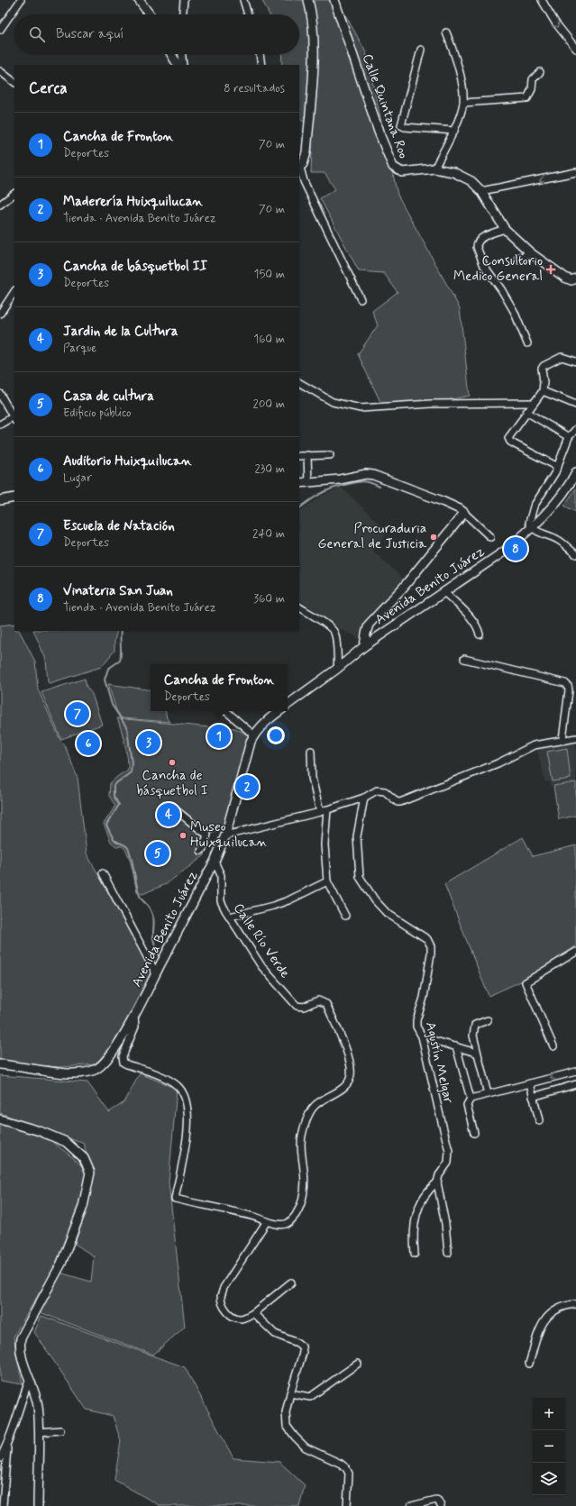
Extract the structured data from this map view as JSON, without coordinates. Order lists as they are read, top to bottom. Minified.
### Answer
{"streets":{"main road":["Calle Quintana Roo","Avenida Benito Juárez"],"street":["Calle Río Verde","Agustín Melgar"]},"crossings":[["Avenida Benito Juárez","Calle Río Verde"]],"places":{"health":["Consultorio Medico General"],"other":["Procuraduria General de Justicia","Cancha de básquetbol I","Museo Huixquilucan"]},"page":{"search":"Buscar aquí","heading":["Cerca","8 resultados"],"list":[{"mark":"1","name":"Cancha de Fronton","note":"Deportes","value":"70 m"},{"mark":"2","name":"Maderería Huixquilucan","note":"Tienda · Avenida Benito Juárez","value":"70 m"},{"mark":"3","name":"Cancha de básquetbol II","note":"Deportes","value":"150 m"},{"mark":"4","name":"Jardin de la Cultura","note":"Parque","value":"160 m"},{"mark":"5","name":"Casa de cultura","note":"Edificio público","value":"200 m"},{"mark":"6","name":"Auditorio Huixquilucan","note":"Lugar","value":"230 m"},{"mark":"7","name":"Escuela de Natación","note":"Deportes","value":"240 m"},{"mark":"8","name":"Vinateria San Juan","note":"Tienda · Avenida Benito Juárez","value":"360 m"}],"pins":["8","7","1","3","6","2","4","5"],"popup":["Cancha de Fronton","Deportes"],"map_buttons":["+","−"]}}
